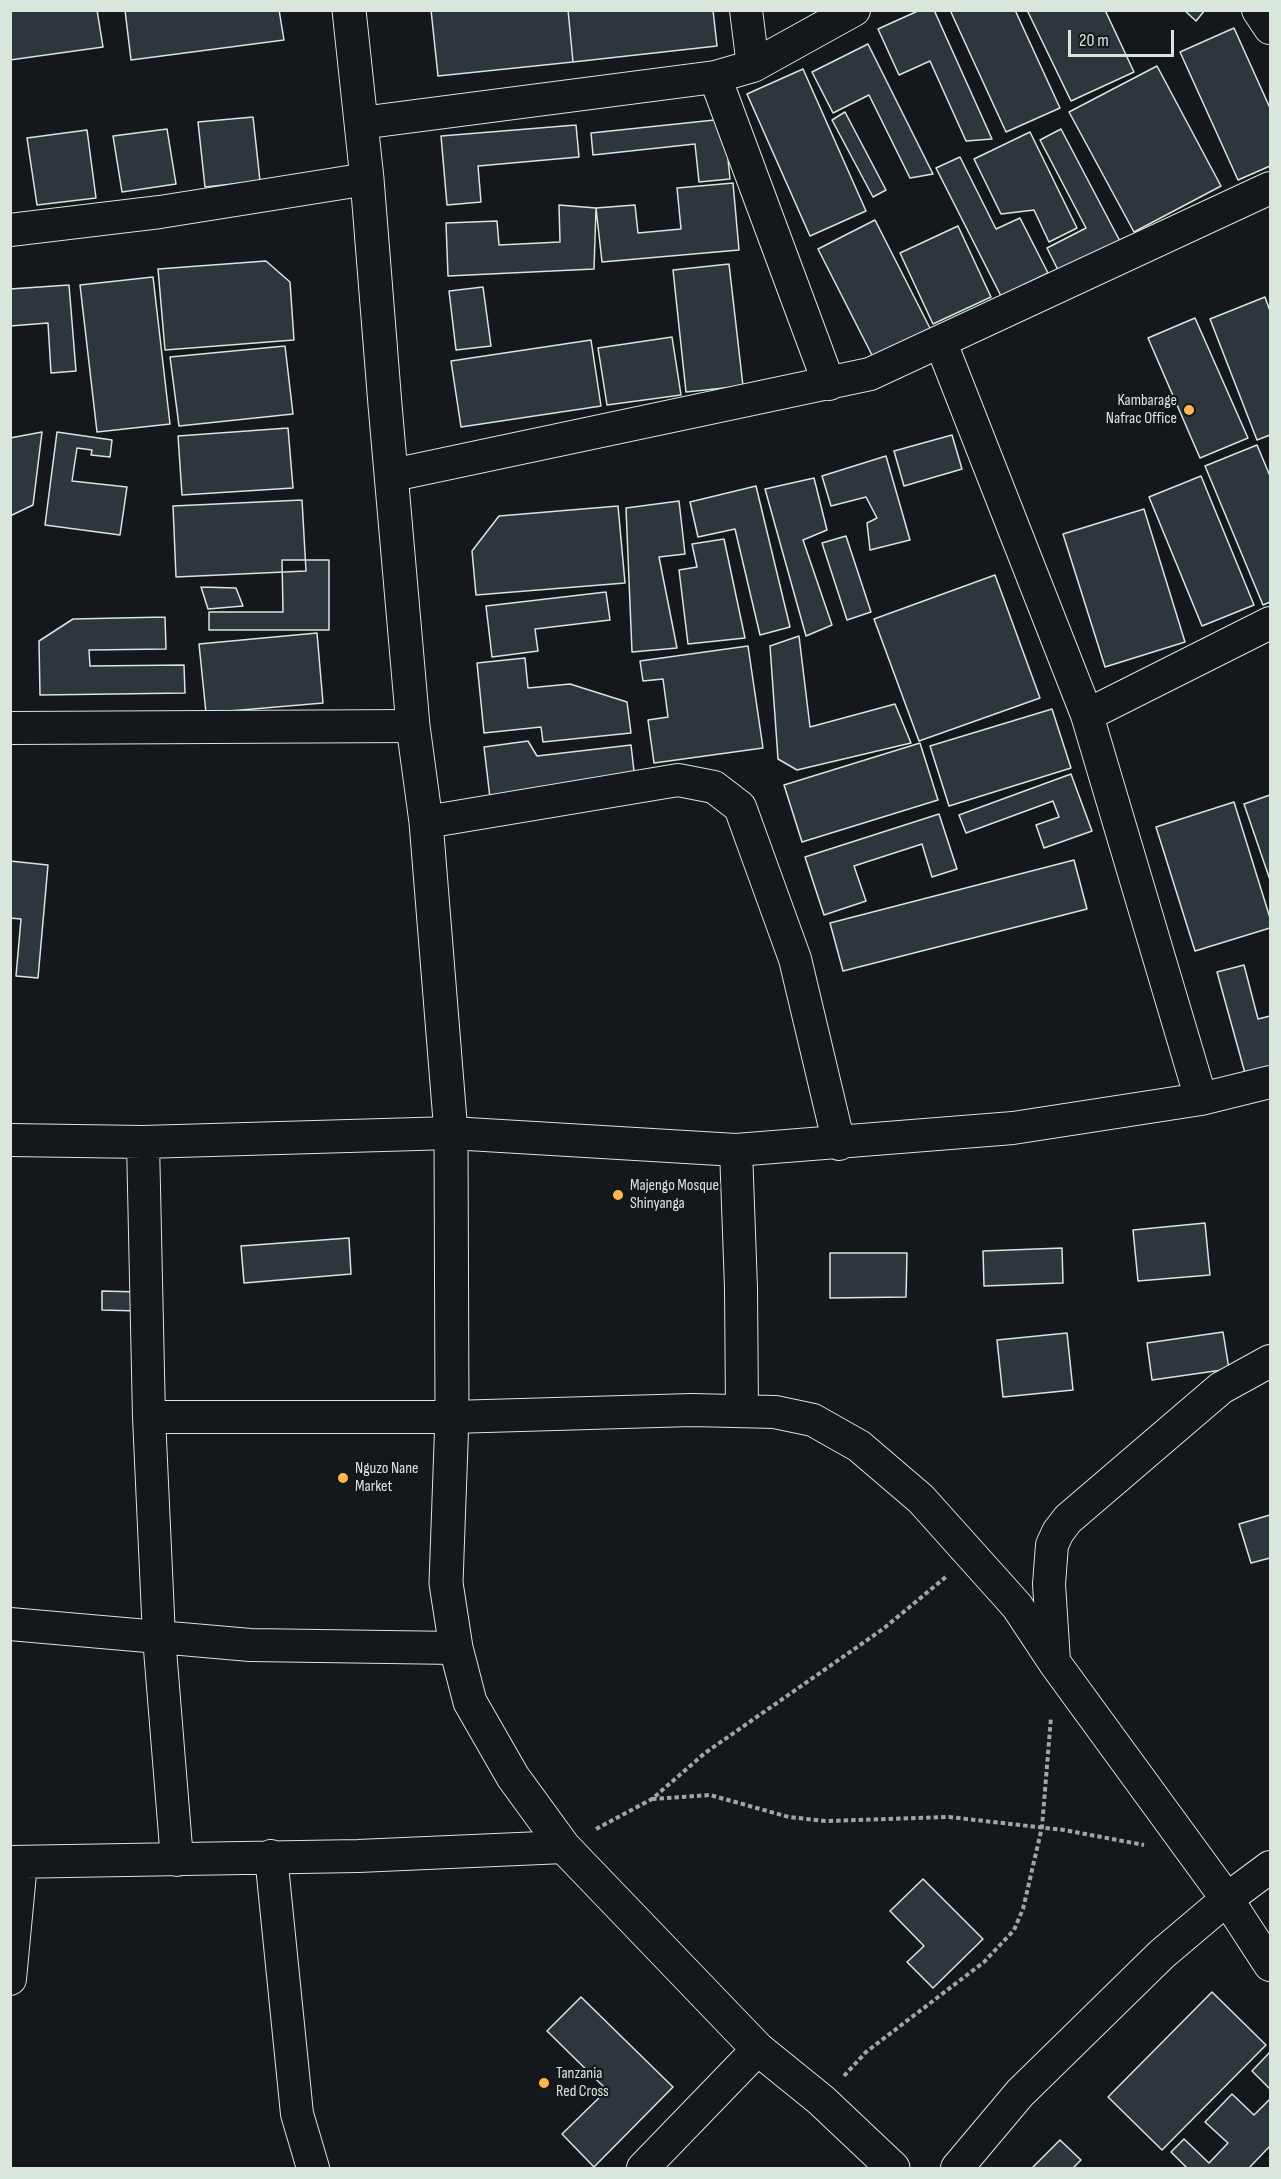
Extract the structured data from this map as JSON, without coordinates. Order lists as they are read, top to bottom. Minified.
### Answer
{"places":["Kambarage Nafrac Office","Majengo Mosque Shinyanga","Nguzo Nane Market","Tanzania Red Cross"],"scale_bar":"20 m"}
